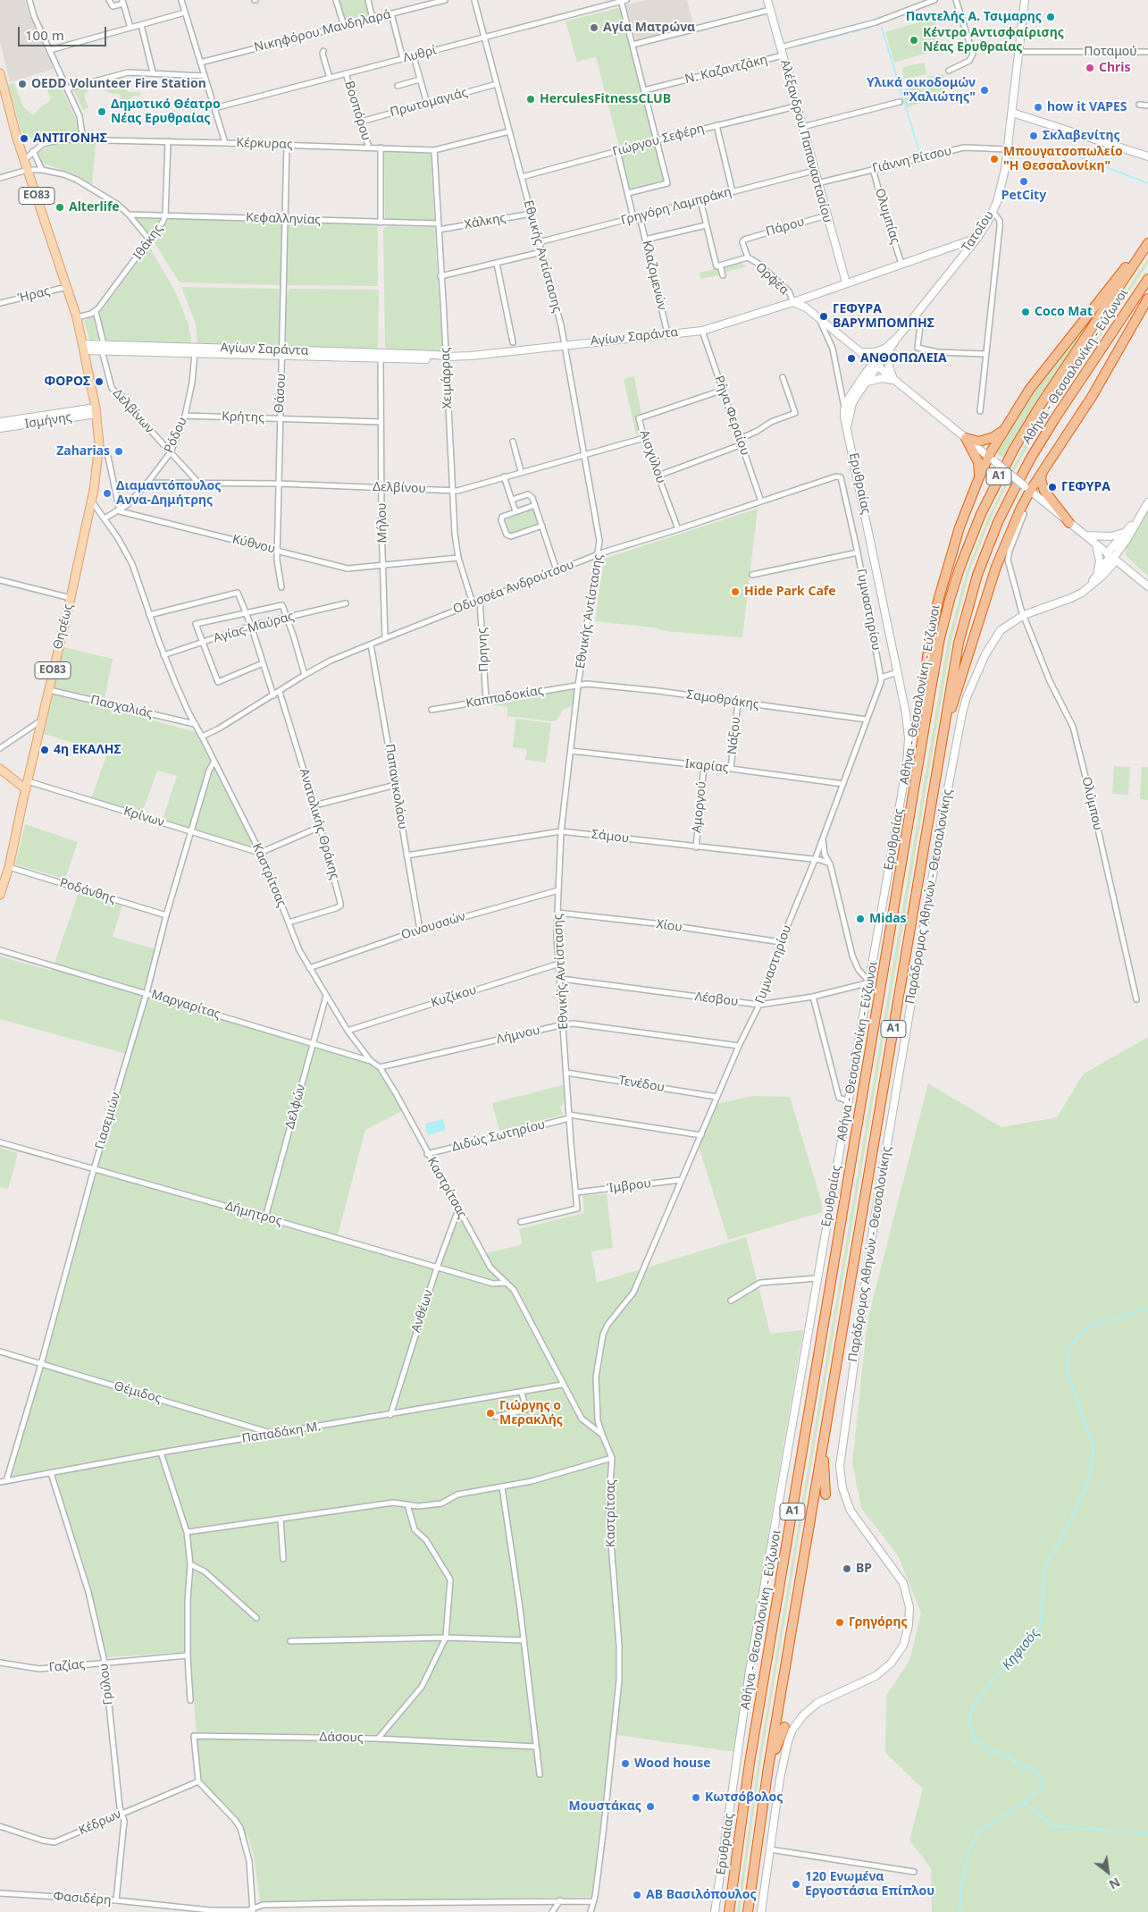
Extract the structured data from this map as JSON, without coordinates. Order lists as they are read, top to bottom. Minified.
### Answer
{"streets":{"highway":["Αθήνα - Θεσσαλονίκη - Εύζωνοι","Α1"],"main road":["Αλέξανδρου Παπαναστασίου","ΕΟ83","Τατοΐου","Αγίων Σαράντα","Ισμήνης","Ερυθραίας","Θησέως","Παράδρομος Αθηνών - Θεσσαλονίκης"],"street":["Νικηφόρου Μανδηλαρά","Ποταμού","Λυθρί","Ν. Καζαντζάκη","Πρωτομαγιάς","Βοσπόρου","Γιώργου Σεφέρη","Κέρκυρας","Γιάννη Ρίτσου","Γρηγόρη Λαμπράκη","Ολυμπίας","Κεφαλληνίας","Χάλκης","Πάρου","Ιθάκης","Εθνικής Αντίστασης","Κλαζομενών","Ορφέα","Ήρας","Χειμάρρας","Θάσου","Δελβίνων","Ρήγα Φεραίου","Κρήτης","Ρόδου","Αισχύλου","Δελβίνου","Μήλου","Κύθνου","Οδυσσέα Ανδρούτσου","Γυμναστηρίου","Αγίας Μαύρας","Πρηνης","Καππαδοκίας","Σαμοθράκης","Πασχαλιάς","Νάξου","Ικαρίας","Παπανικολάου","Ολύμπου","Αμοργού","Κρίνων","Ανατολικής Θράκης","Σάμου","Καστρίτσας","Ροδάνθης","Οινουσσών","Χίου","Κυζίκου","Λέσβου","Μαργαρίτας","Λήμνου","Τενέδου","Δελφών","Γιασεμιών","Διδώς Σωτηρίου","Ίμβρου","Δήμητρος","Ανθέων","Θέμιδος","Παπαδάκη Μ.","Γαζίας","Γρύλου","Δάσους","Κέδρων","Φασιδέρη"]},"crossings":[["Ποταμού","Τατοΐου"],["Λυθρί","Βοσπόρου"],["Λυθρί","Εθνικής Αντίστασης"],["Ν. Καζαντζάκη","Αλέξανδρου Παπαναστασίου"],["Πρωτομαγιάς","Βοσπόρου"],["Πρωτομαγιάς","Εθνικής Αντίστασης"],["Βοσπόρου","Κέρκυρας"],["Γιώργου Σεφέρη","Αλέξανδρου Παπαναστασίου"],["Γιώργου Σεφέρη","Εθνικής Αντίστασης"],["Αλέξανδρου Παπαναστασίου","Γιάννη Ρίτσου"],["Αλέξανδρου Παπαναστασίου","Γρηγόρη Λαμπράκη"],["Αλέξανδρου Παπαναστασίου","Πάρου"],["Αλέξανδρου Παπαναστασίου","Αγίων Σαράντα"],["Κέρκυρας","ΕΟ83"],["Κέρκυρας","Ιθάκης"],["Κέρκυρας","Εθνικής Αντίστασης"],["Κέρκυρας","Χειμάρρας"],["Κέρκυρας","Θάσου"],["Γιάννη Ρίτσου","Ολυμπίας"],["Γιάννη Ρίτσου","Τατοΐου"],["ΕΟ83","Ήρας"],["ΕΟ83","Αγίων Σαράντα"],["ΕΟ83","Ισμήνης"],["ΕΟ83","Θησέως"],["Γρηγόρη Λαμπράκη","Εθνικής Αντίστασης"],["Γρηγόρη Λαμπράκη","Κλαζομενών"],["Κεφαλληνίας","Ιθάκης"],["Κεφαλληνίας","Χειμάρρας"],["Κεφαλληνίας","Θάσου"],["Χάλκης","Εθνικής Αντίστασης"],["Χάλκης","Χειμάρρας"],["Πάρου","Ορφέα"],["Τατοΐου","Ερυθραίας"],["Ιθάκης","Δελβίνων"],["Εθνικής Αντίστασης","Αγίων Σαράντα"],["Εθνικής Αντίστασης","Δελβίνου"],["Εθνικής Αντίστασης","Οδυσσέα Ανδρούτσου"],["Εθνικής Αντίστασης","Καππαδοκίας"],["Εθνικής Αντίστασης","Σαμοθράκης"],["Εθνικής Αντίστασης","Ικαρίας"],["Εθνικής Αντίστασης","Σάμου"],["Εθνικής Αντίστασης","Οινουσσών"],["Εθνικής Αντίστασης","Χίου"],["Εθνικής Αντίστασης","Κυζίκου"],["Εθνικής Αντίστασης","Λέσβου"],["Εθνικής Αντίστασης","Λήμνου"],["Εθνικής Αντίστασης","Τενέδου"],["Εθνικής Αντίστασης","Διδώς Σωτηρίου"],["Εθνικής Αντίστασης","Ίμβρου"],["Κλαζομενών","Αγίων Σαράντα"],["Ορφέα","Αγίων Σαράντα"],["Ορφέα","Ερυθραίας"],["Αγίων Σαράντα","Χειμάρρας"],["Αγίων Σαράντα","Θάσου"],["Αγίων Σαράντα","Δελβίνων"],["Αγίων Σαράντα","Ρήγα Φεραίου"],["Αγίων Σαράντα","Ρόδου"],["Αγίων Σαράντα","Ερυθραίας"],["Αγίων Σαράντα","Μήλου"],["Χειμάρρας","Δελβίνου"],["Χειμάρρας","Κύθνου"],["Χειμάρρας","Οδυσσέα Ανδρούτσου"],["Θάσου","Κρήτης"],["Θάσου","Δελβίνου"],["Θάσου","Κύθνου"],["Δελβίνων","Ρόδου"],["Δελβίνων","Δελβίνου"],["Ρήγα Φεραίου","Αισχύλου"],["Ρήγα Φεραίου","Οδυσσέα Ανδρούτσου"],["Κρήτης","Ρόδου"],["Κρήτης","Μήλου"],["Ισμήνης","Θησέως"],["Ρόδου","Δελβίνου"],["Ρόδου","Κύθνου"],["Ρόδου","Καστρίτσας"],["Αισχύλου","Δελβίνου"],["Αισχύλου","Οδυσσέα Ανδρούτσου"],["Ερυθραίας","Παράδρομος Αθηνών - Θεσσαλονίκης"],["Ερυθραίας","Λέσβου"],["Δελβίνου","Μήλου"],["Μήλου","Κύθνου"],["Μήλου","Οδυσσέα Ανδρούτσου"],["Οδυσσέα Ανδρούτσου","Γυμναστηρίου"],["Οδυσσέα Ανδρούτσου","Πρηνης"],["Οδυσσέα Ανδρούτσου","Παπανικολάου"],["Οδυσσέα Ανδρούτσου","Ανατολικής Θράκης"],["Οδυσσέα Ανδρούτσου","Καστρίτσας"],["Γυμναστηρίου","Σαμοθράκης"],["Γυμναστηρίου","Ικαρίας"],["Γυμναστηρίου","Σάμου"],["Γυμναστηρίου","Καστρίτσας"],["Γυμναστηρίου","Χίου"],["Γυμναστηρίου","Λέσβου"],["Γυμναστηρίου","Λήμνου"],["Γυμναστηρίου","Τενέδου"],["Γυμναστηρίου","Διδώς Σωτηρίου"],["Γυμναστηρίου","Ίμβρου"],["Θησέως","Πασχαλιάς"],["Θησέως","Κρίνων"],["Θησέως","Καστρίτσας"],["Θησέως","Ροδάνθης"],["Αγίας Μαύρας","Καστρίτσας"],["Πρηνης","Καππαδοκίας"],["Καππαδοκίας","Σαμοθράκης"],["Σαμοθράκης","Νάξου"],["Πασχαλιάς","Καστρίτσας"],["Νάξου","Ικαρίας"],["Ικαρίας","Αμοργού"],["Παπανικολάου","Σάμου"],["Παπανικολάου","Οινουσσών"],["Ολύμπου","Παράδρομος Αθηνών - Θεσσαλονίκης"],["Αμοργού","Σάμου"],["Κρίνων","Καστρίτσας"],["Κρίνων","Γιασεμιών"],["Ανατολικής Θράκης","Καστρίτσας"],["Καστρίτσας","Οινουσσών"],["Καστρίτσας","Κυζίκου"],["Καστρίτσας","Μαργαρίτας"],["Καστρίτσας","Λήμνου"],["Καστρίτσας","Δελφών"],["Καστρίτσας","Γιασεμιών"],["Καστρίτσας","Διδώς Σωτηρίου"],["Καστρίτσας","Δήμητρος"],["Καστρίτσας","Ανθέων"],["Καστρίτσας","Παπαδάκη Μ."],["Καστρίτσας","Φασιδέρη"],["Ροδάνθης","Γιασεμιών"],["Μαργαρίτας","Δελφών"],["Μαργαρίτας","Γιασεμιών"],["Δελφών","Δήμητρος"],["Γιασεμιών","Δήμητρος"],["Γιασεμιών","Θέμιδος"],["Γιασεμιών","Παπαδάκη Μ."],["Δήμητρος","Ανθέων"],["Ανθέων","Παπαδάκη Μ."],["Θέμιδος","Παπαδάκη Μ."],["Παπαδάκη Μ.","Γρύλου"],["Γαζίας","Γρύλου"],["Γρύλου","Κέδρων"],["Γρύλου","Φασιδέρη"],["Δάσους","Κέδρων"]],"water":["Κηφισός"],"places":["Παντελής Α. Τσιμαρης","Αγία Ματρώνα","Κέντρο Αντισφαίρισης Νέας Ερυθραίας","Chris","OEDD Volunteer Fire Station","Υλικά οικοδομών \"Χαλιώτης\"","HerculesFitnessCLUB","how it VAPES","Δημοτικό Θέατρο Νέας Ερυθραίας","Σκλαβενίτης","ΑΝΤΙΓΟΝΗΣ","Μπουγατσοπωλείο \"Η Θεσσαλονίκη\"","PetCity","Alterlife","Coco Mat","ΓΕΦΥΡΑ ΒΑΡΥΜΠΟΜΠΗΣ","ΑΝΘΟΠΩΛΕΙΑ","ΦΟΡΟΣ","Zaharias","ΓΕΦΥΡΑ","Διαμαντόπουλος Αννα-Δημήτρης","Hide Park Cafe","4η ΕΚΑΛΗΣ","Midas","Γιώργης ο Μερακλής","BP","Γρηγόρης","Wood house","Κωτσόβολος","Μουστάκας","120 Ενωμένα Εργοστάσια Επίπλου","ΑΒ Βασιλόπουλος"],"scale_bar":"100 m","north":"bottom right"}
